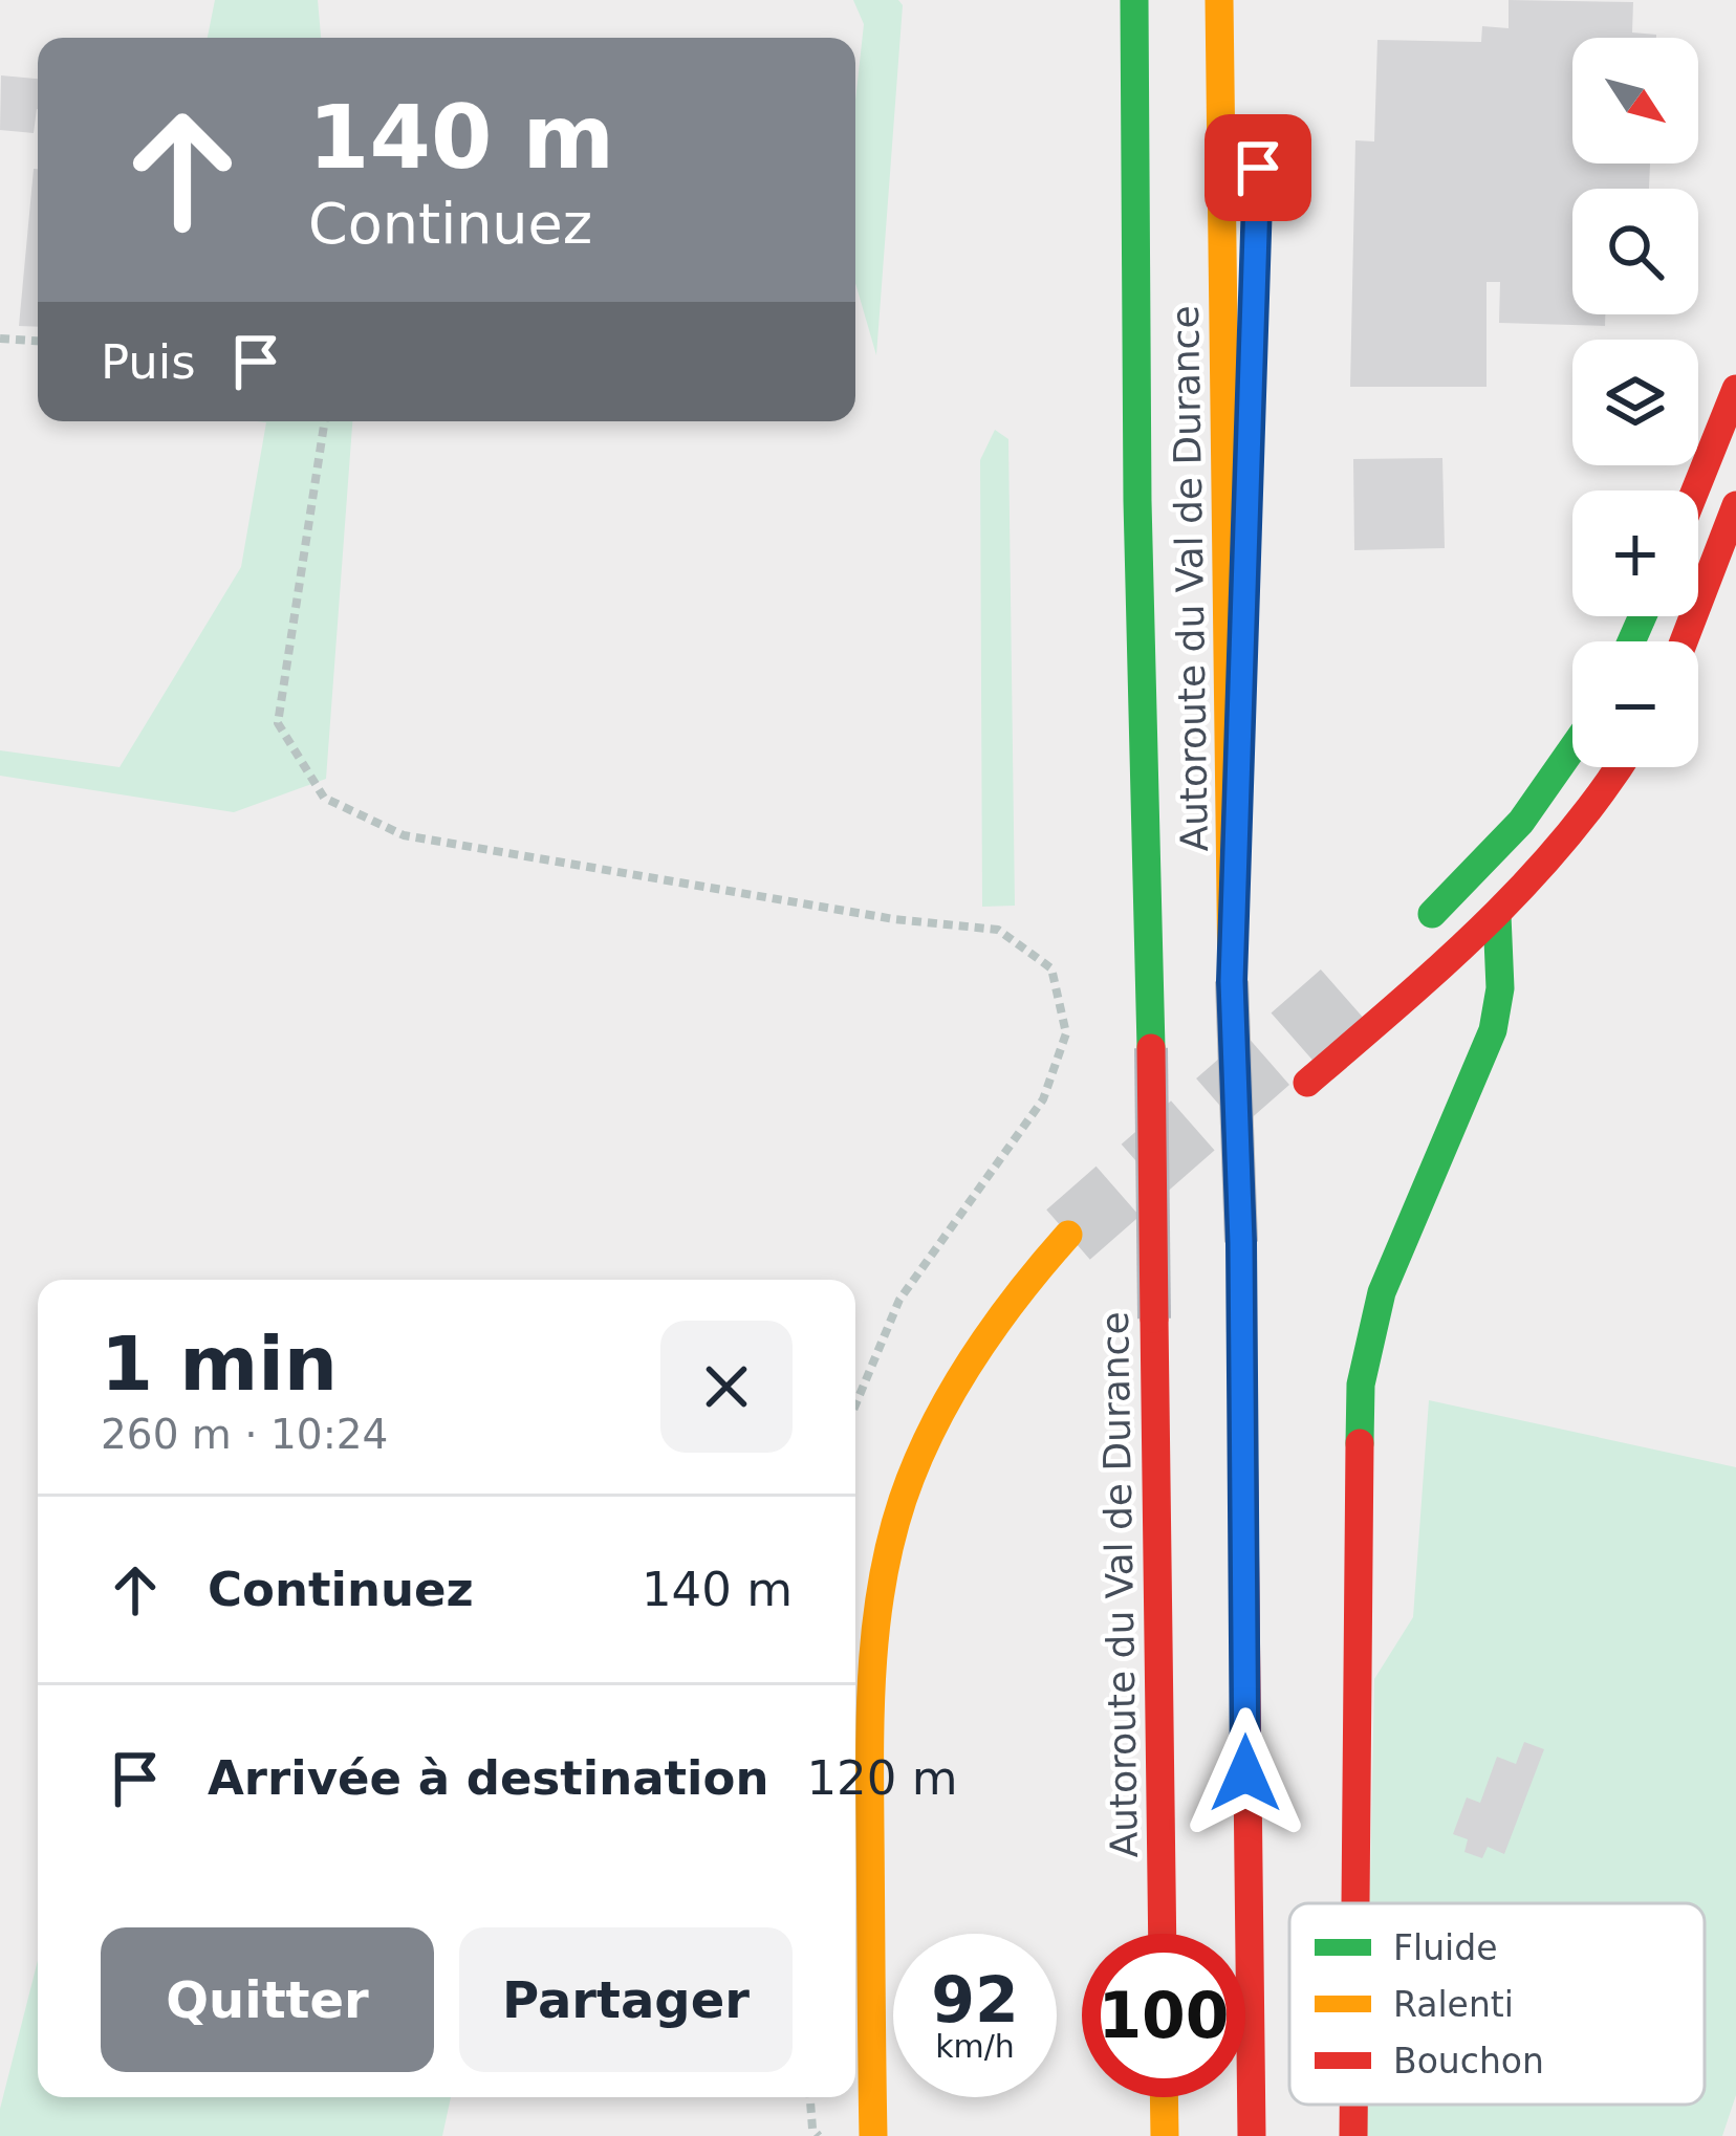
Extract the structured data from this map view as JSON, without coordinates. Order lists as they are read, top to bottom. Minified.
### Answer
{"streets":{"main road":["Autoroute du Val de Durance"]},"legend":["Fluide","Ralenti","Bouchon"],"north":"bottom right","page":{"map_buttons":["+","−"],"turn":["140 m","Continuez"],"then":"Puis","heading":["1 min","260 m · 10:24"],"list":[{"name":"Continuez","value":"140 m"},{"name":"Arrivée à destination","value":"120 m"}],"buttons":["Quitter","Partager"],"speed":"92 km/h","limit":"100"}}
